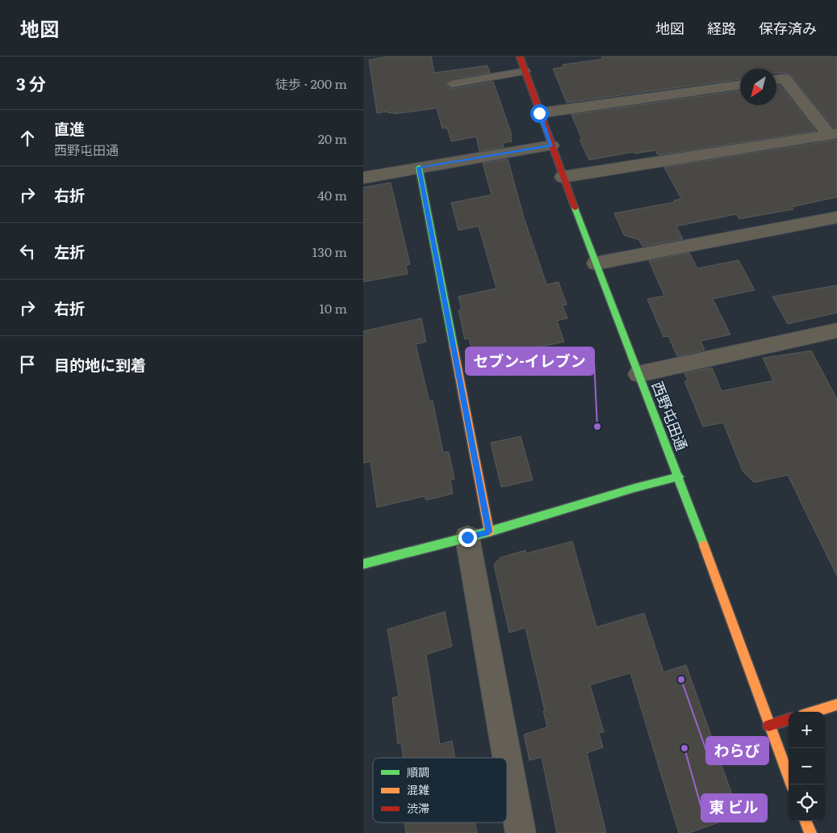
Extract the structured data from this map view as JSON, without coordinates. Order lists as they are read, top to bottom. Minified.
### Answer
{"streets":{"street":["西野屯田通"]},"places":["セブン-イレブン","わらび","東 ビル"],"legend":["順調","混雑","渋滞"],"north":"bottom left","page":{"header":"地図","nav":["地図","経路","保存済み"],"heading":["3 分","徒歩 · 200 m"],"list":[["直進","西野屯田通","20 m"],["右折","40 m"],["左折","130 m"],["右折","10 m"],"目的地に到着"],"map_buttons":["+","−"]}}
